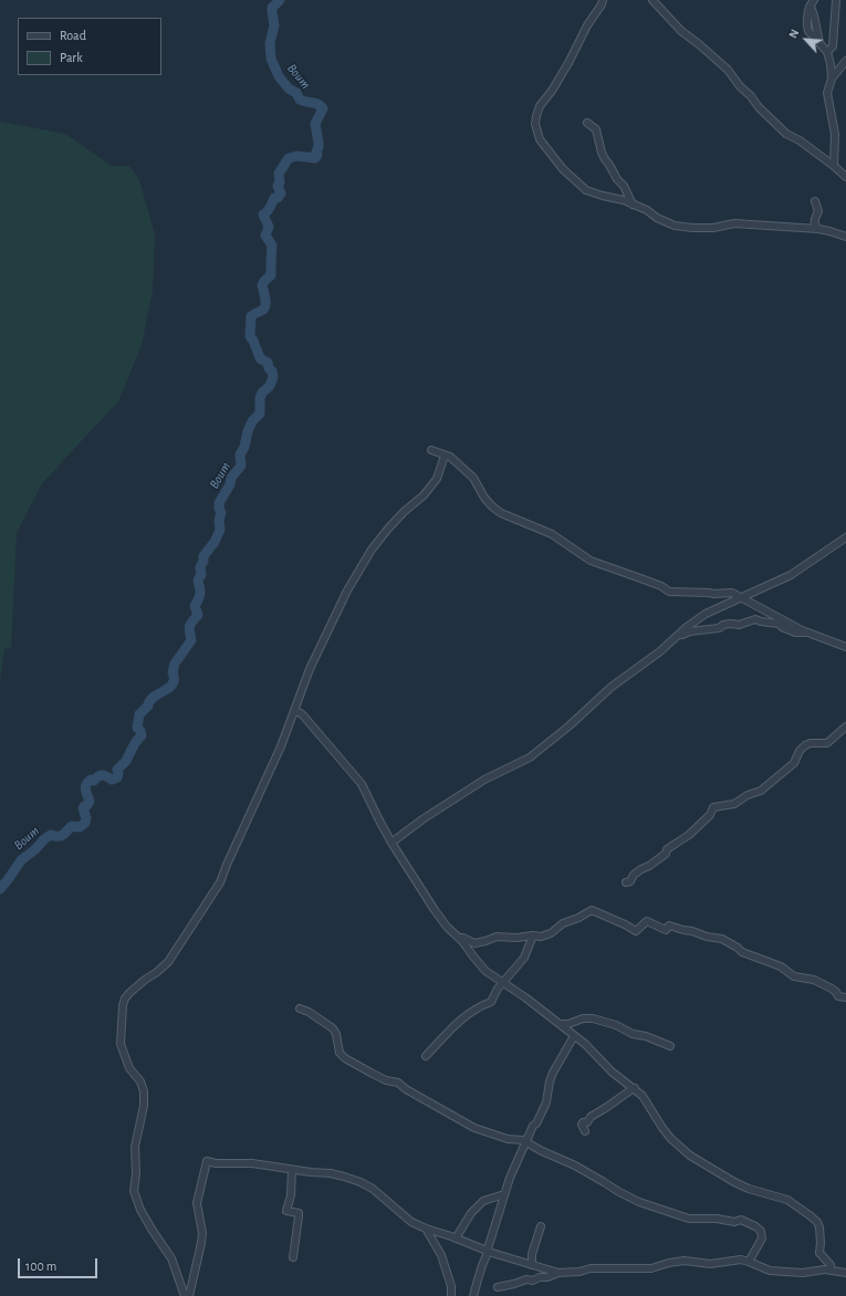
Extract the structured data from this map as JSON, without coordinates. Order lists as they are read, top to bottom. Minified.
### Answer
{"water":["Boum"],"legend":["Road","Park"],"scale_bar":"100 m","north":"top left"}
